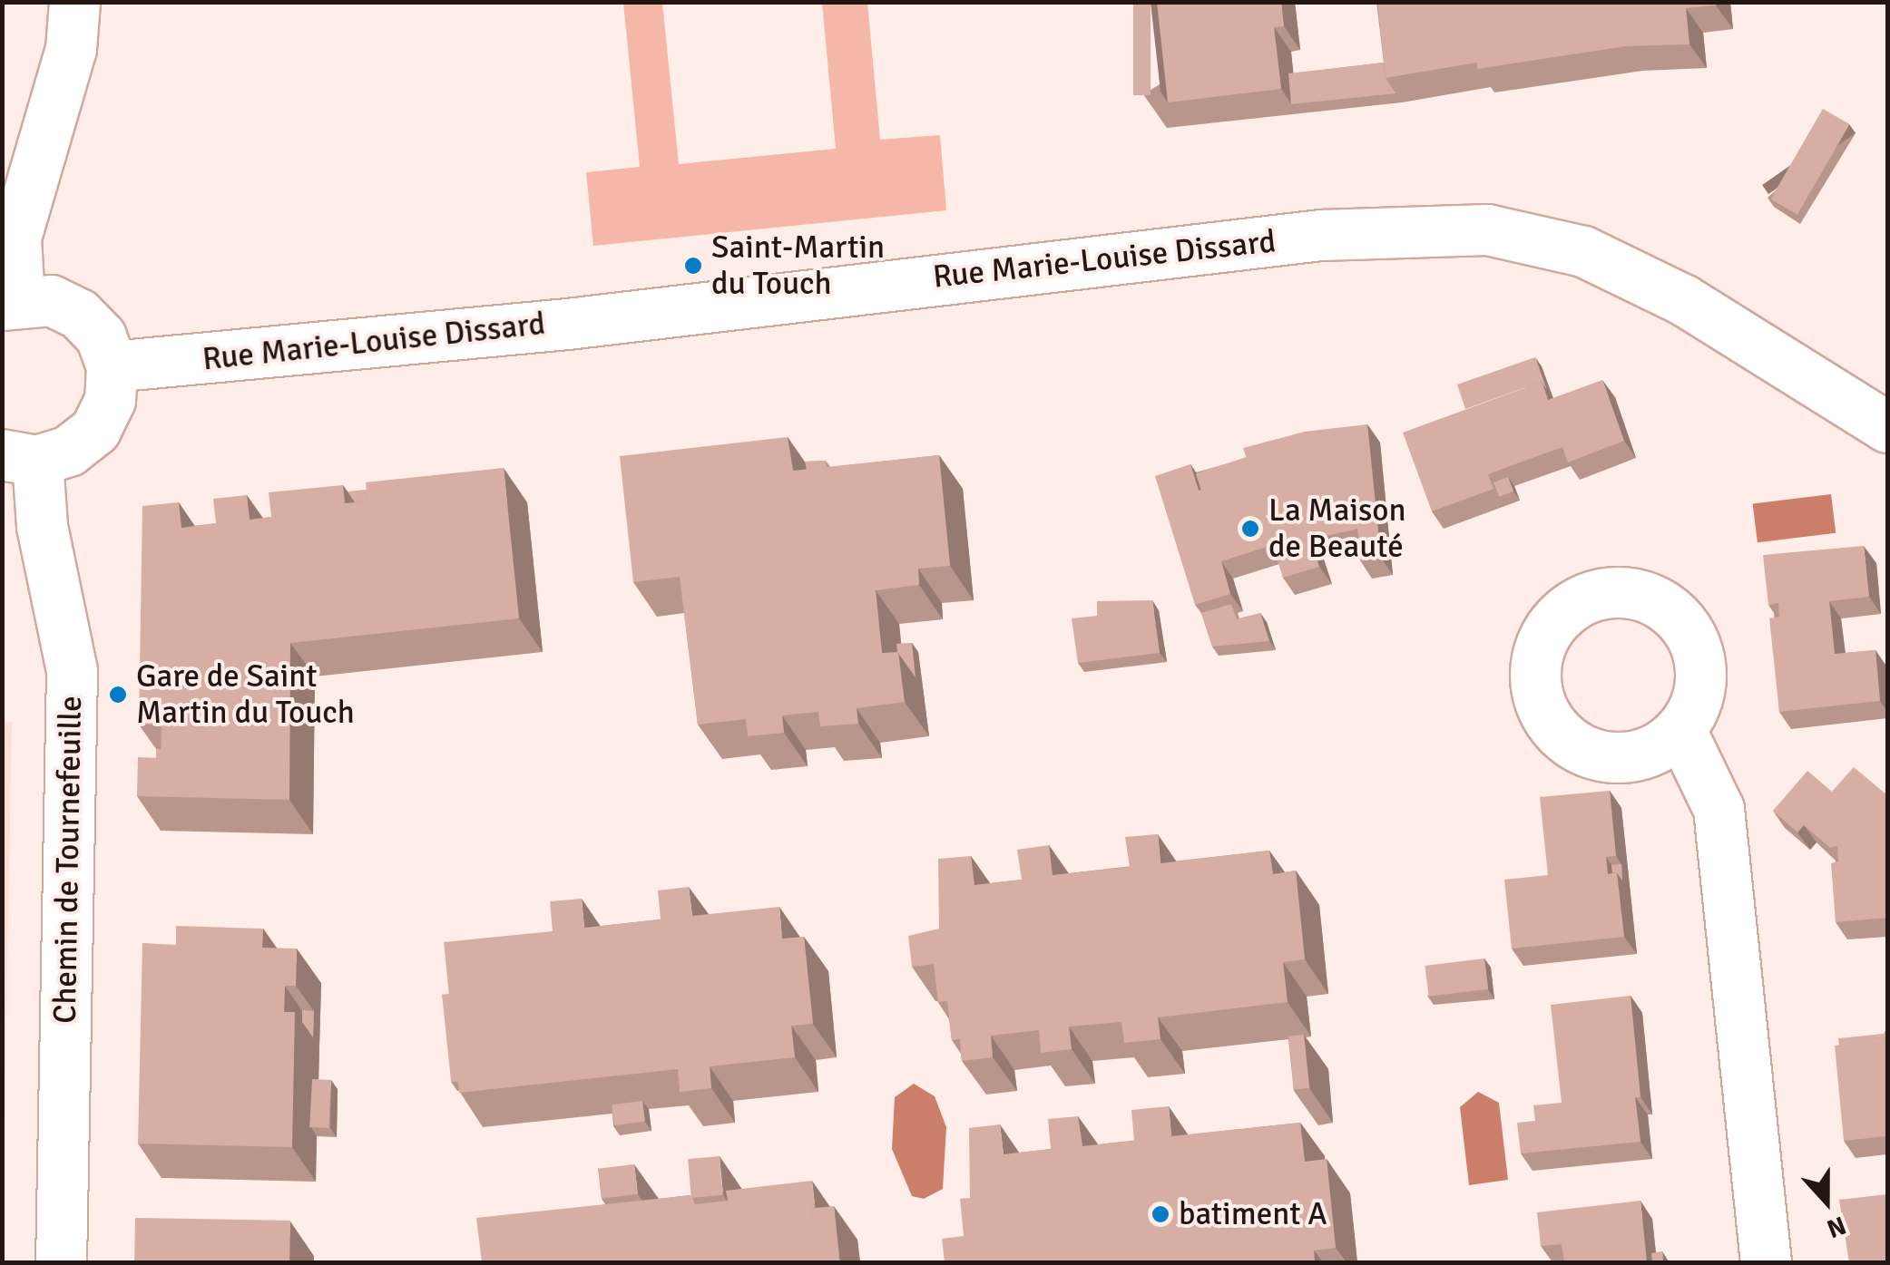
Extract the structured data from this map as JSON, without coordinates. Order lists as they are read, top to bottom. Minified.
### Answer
{"streets":{"street":["Rue Marie-Louise Dissard","Chemin de Tournefeuille"]},"places":["Saint-Martin du Touch","La Maison de Beauté","Gare de Saint Martin du Touch","batiment A"],"north":"bottom"}
